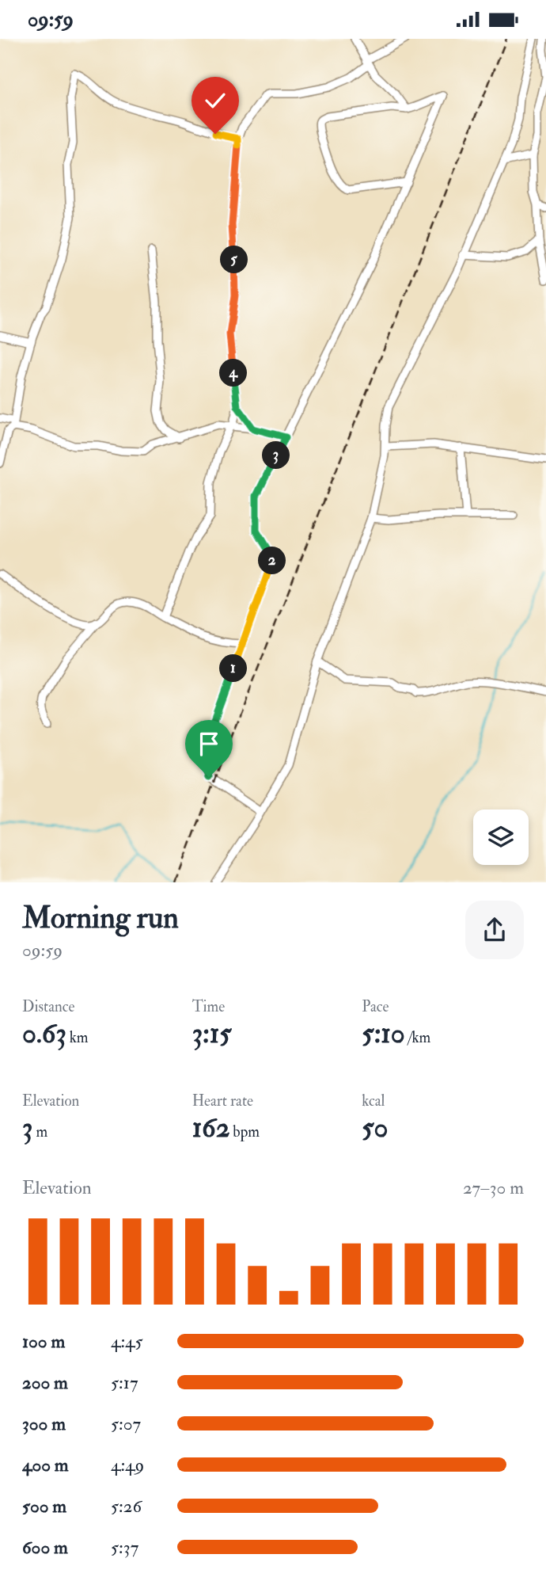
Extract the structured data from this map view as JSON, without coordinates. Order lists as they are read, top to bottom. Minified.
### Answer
{"page":{"status":"09:59","pins":["5","4","3","2","1"],"heading":["Morning run","09:59"],"stats":[["Distance","0.63 km"],["Time","3:15"],["Pace","5:10 /km"],["Elevation","3 m"],["Heart rate","162 bpm"],["kcal","50"]],"chart":["Elevation","27–30 m"],"list":[{"name":"100 m","note":"4:45"},{"name":"200 m","note":"5:17"},{"name":"300 m","note":"5:07"},{"name":"400 m","note":"4:49"},{"name":"500 m","note":"5:26"},{"name":"600 m","note":"5:37"}]}}
